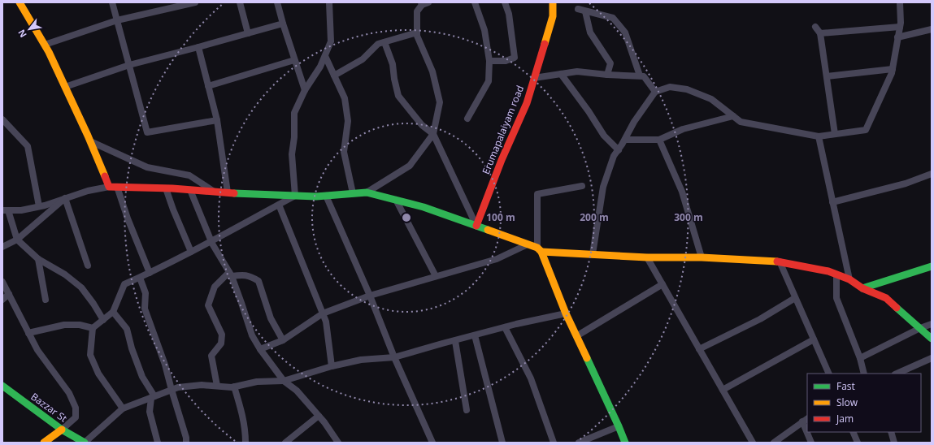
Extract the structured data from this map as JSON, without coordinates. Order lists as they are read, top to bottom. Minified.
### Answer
{"streets":{"street":["Erumapalaiyam road","Bazzar St"]},"legend":["Fast","Slow","Jam"],"north":"bottom left","rings":["100 m","200 m","300 m"]}
